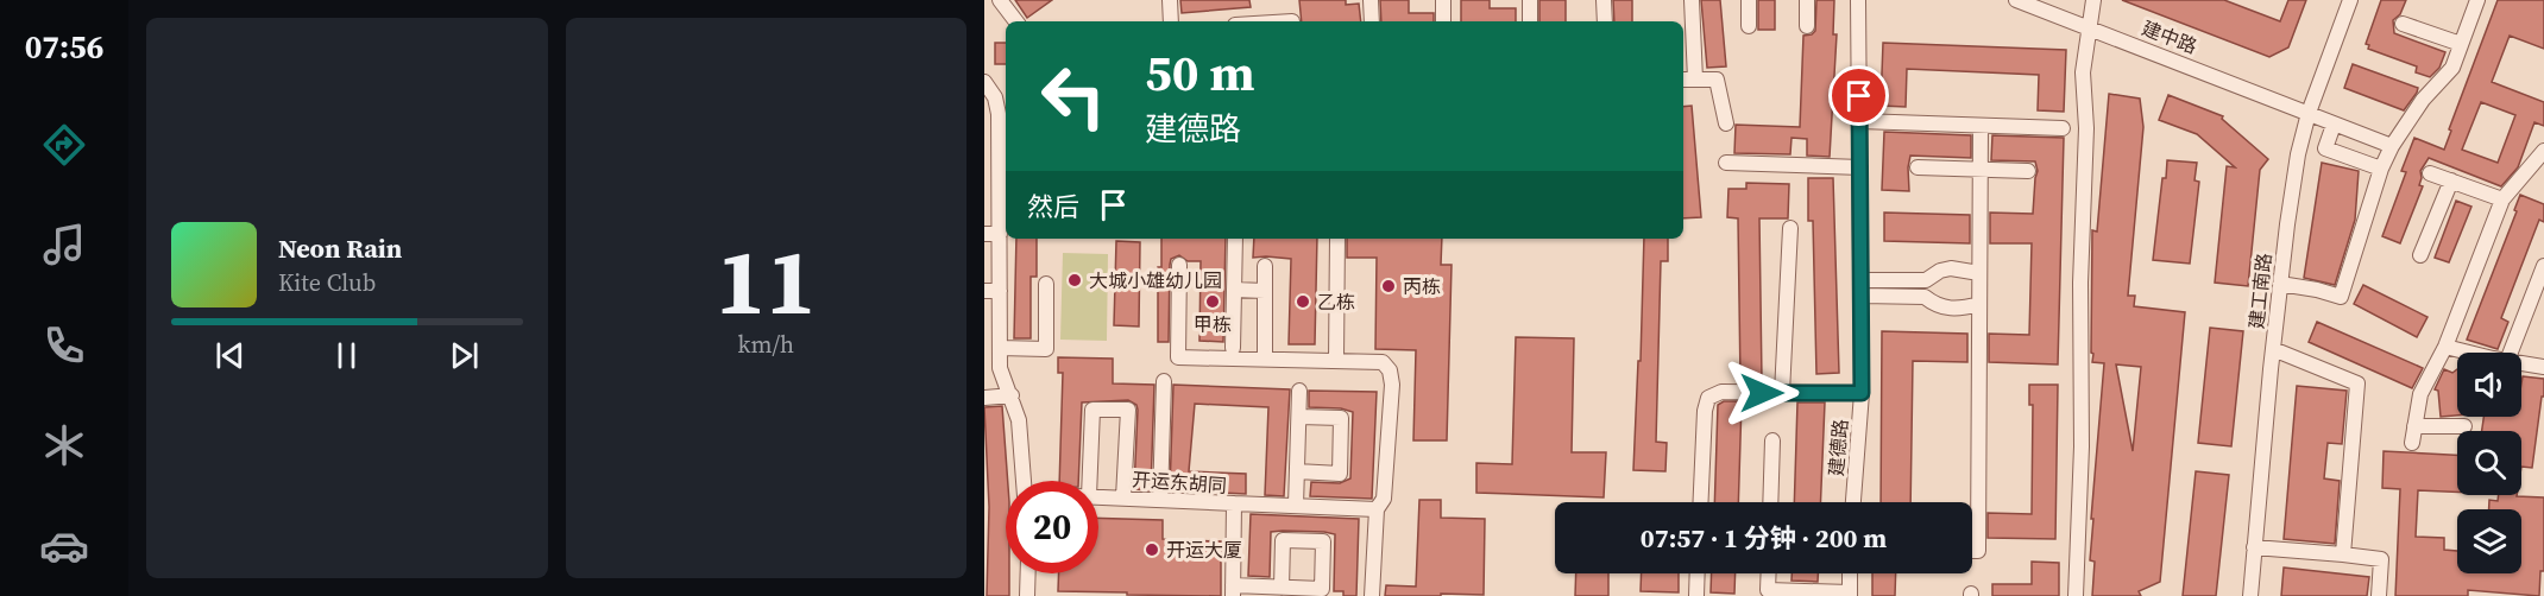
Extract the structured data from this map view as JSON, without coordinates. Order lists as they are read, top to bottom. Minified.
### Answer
{"streets":{"street":["建中路","建工南路","建德路","开运东胡同"]},"crossings":[["建中路","建工南路"]],"places":["大城小雄幼儿园","丙栋","甲栋","乙栋","开运大厦"],"page":{"tabs":"07:56","tile":["11","km/h"],"turn":["50 m","建德路"],"then":"然后","song":["Neon Rain","Kite Club"],"limit":"20","trip":"07:57 · 1 分钟 · 200 m"}}
